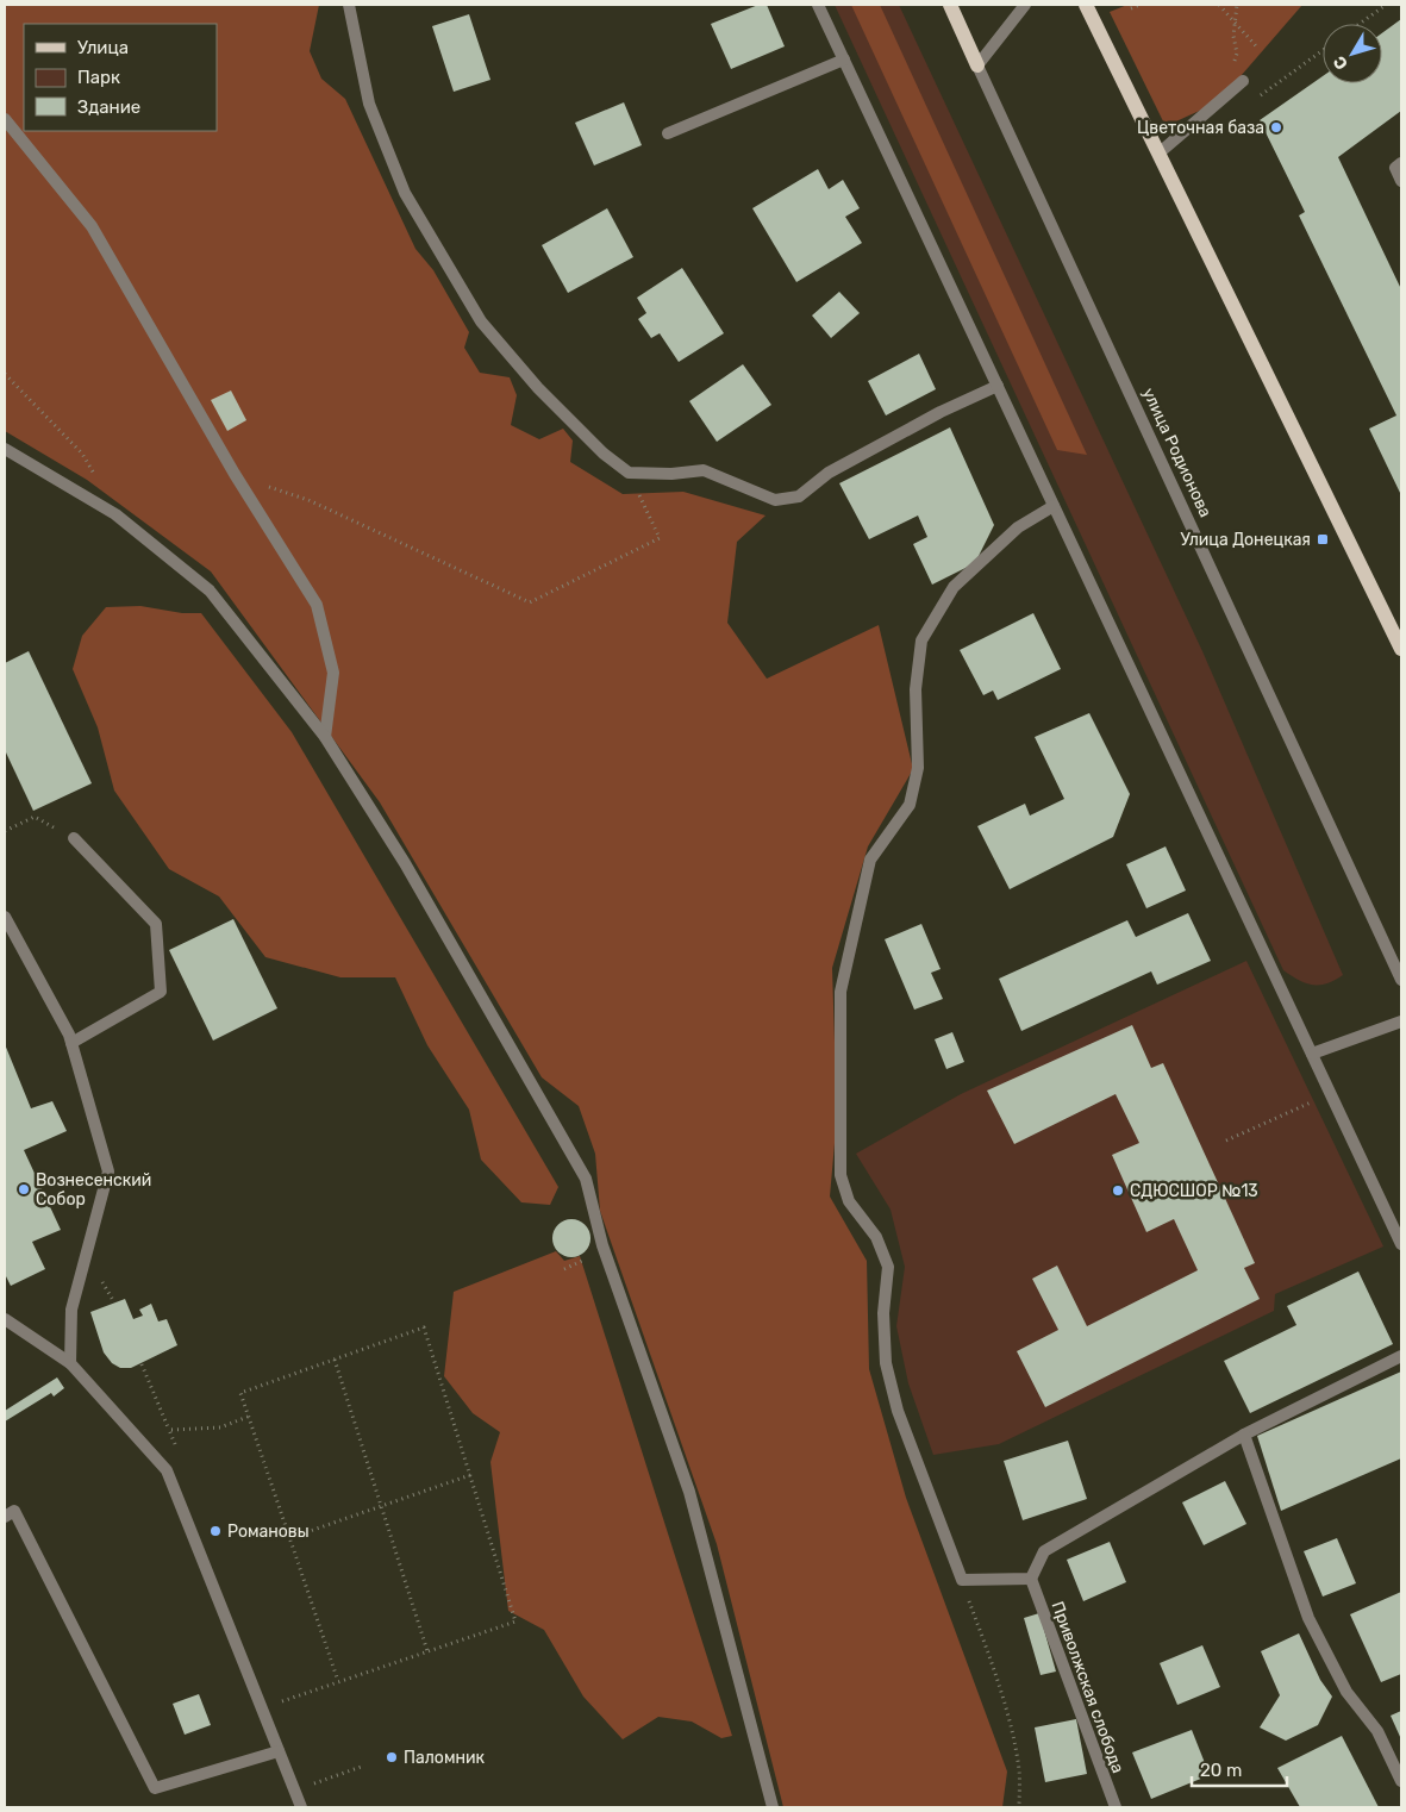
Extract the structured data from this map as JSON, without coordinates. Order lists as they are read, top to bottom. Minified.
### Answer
{"streets":{"main road":["улица Родионова"],"street":["Приволжская слобода"]},"places":{"other":["Цветочная база","Вознесенский Собор","СДЮСШОР №13","Романовы","Паломник"],"transit":["Улица Донецкая"]},"legend":["Улица","Парк","Здание"],"scale_bar":"20 m","north":"bottom left"}
